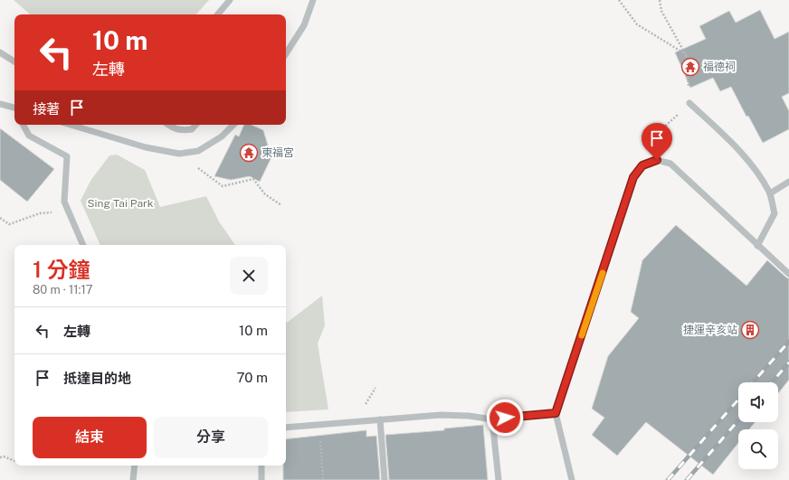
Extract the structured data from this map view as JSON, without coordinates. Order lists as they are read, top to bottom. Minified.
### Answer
{"parks":["Sing Tai Park"],"places":{"temple":["福德祠","東福宮"],"building":["捷運辛亥站"]},"page":{"turn":["10 m","左轉"],"then":"接著","heading":["1 分鐘","80 m · 11:17"],"list":[{"name":"左轉","value":"10 m"},{"name":"抵達目的地","value":"70 m"}],"buttons":["結束","分享"]}}
